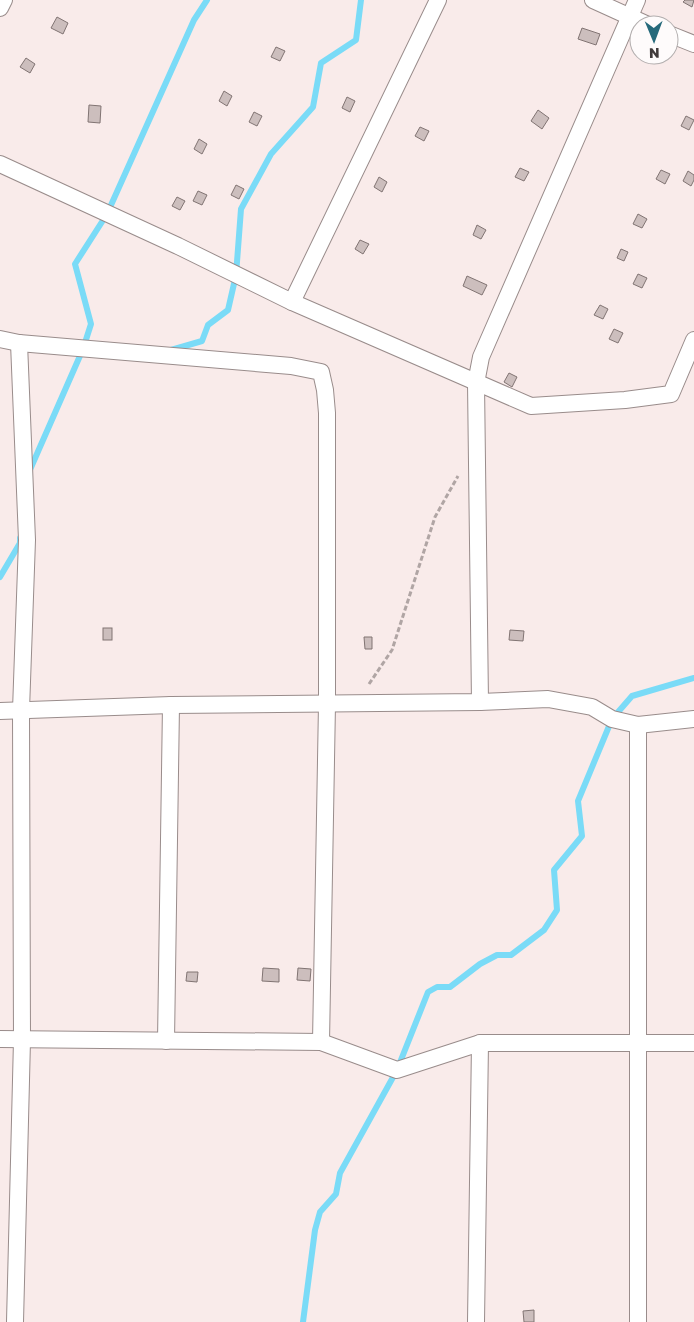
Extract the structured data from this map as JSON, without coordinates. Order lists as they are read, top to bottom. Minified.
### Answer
{"north":"bottom"}
